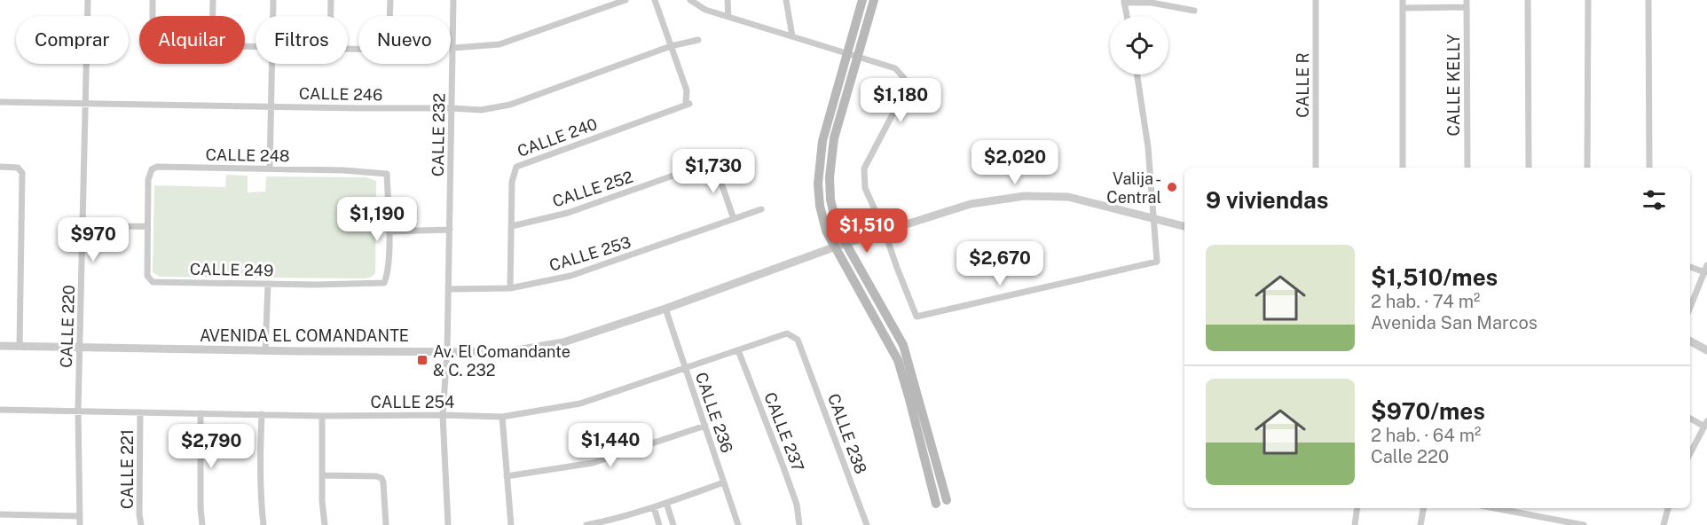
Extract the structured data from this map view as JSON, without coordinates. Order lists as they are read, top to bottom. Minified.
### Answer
{"streets":{"street":["CALLE R","CALLE KELLY","CALLE 246","CALLE 232","CALLE 240","CALLE 248","CALLE 252","CALLE 253","CALLE 249","CALLE 220","AVENIDA EL COMANDANTE","CALLE 254","CALLE 236","CALLE 237","CALLE 238","CALLE 221"]},"crossings":[["CALLE 246","CALLE 232"],["CALLE 246","CALLE 240"],["CALLE 246","CALLE 220"],["CALLE 232","CALLE 253"],["CALLE 232","AVENIDA EL COMANDANTE"],["CALLE 232","CALLE 254"],["CALLE 240","CALLE 252"],["CALLE 240","CALLE 253"],["CALLE 248","CALLE 249"],["CALLE 220","AVENIDA EL COMANDANTE"],["CALLE 220","CALLE 254"],["AVENIDA EL COMANDANTE","CALLE 236"],["CALLE 254","CALLE 236"],["CALLE 254","CALLE 237"],["CALLE 254","CALLE 238"],["CALLE 254","CALLE 221"]],"places":{"other":["Valija - Central"],"transit":["Av. El Comandante & C. 232"]},"page":{"chip":["Comprar","Alquilar","Filtros","Nuevo"],"price":["$1,180","$2,020","$1,730","$1,190","$1,510","$970","$2,670","$1,440","$2,790"],"heading":"9 viviendas","list":[{"name":"$1,510/mes","note":"2 hab. · 74 m² · Avenida San Marcos"},{"name":"$970/mes","note":"2 hab. · 64 m² · Calle 220"}]}}
